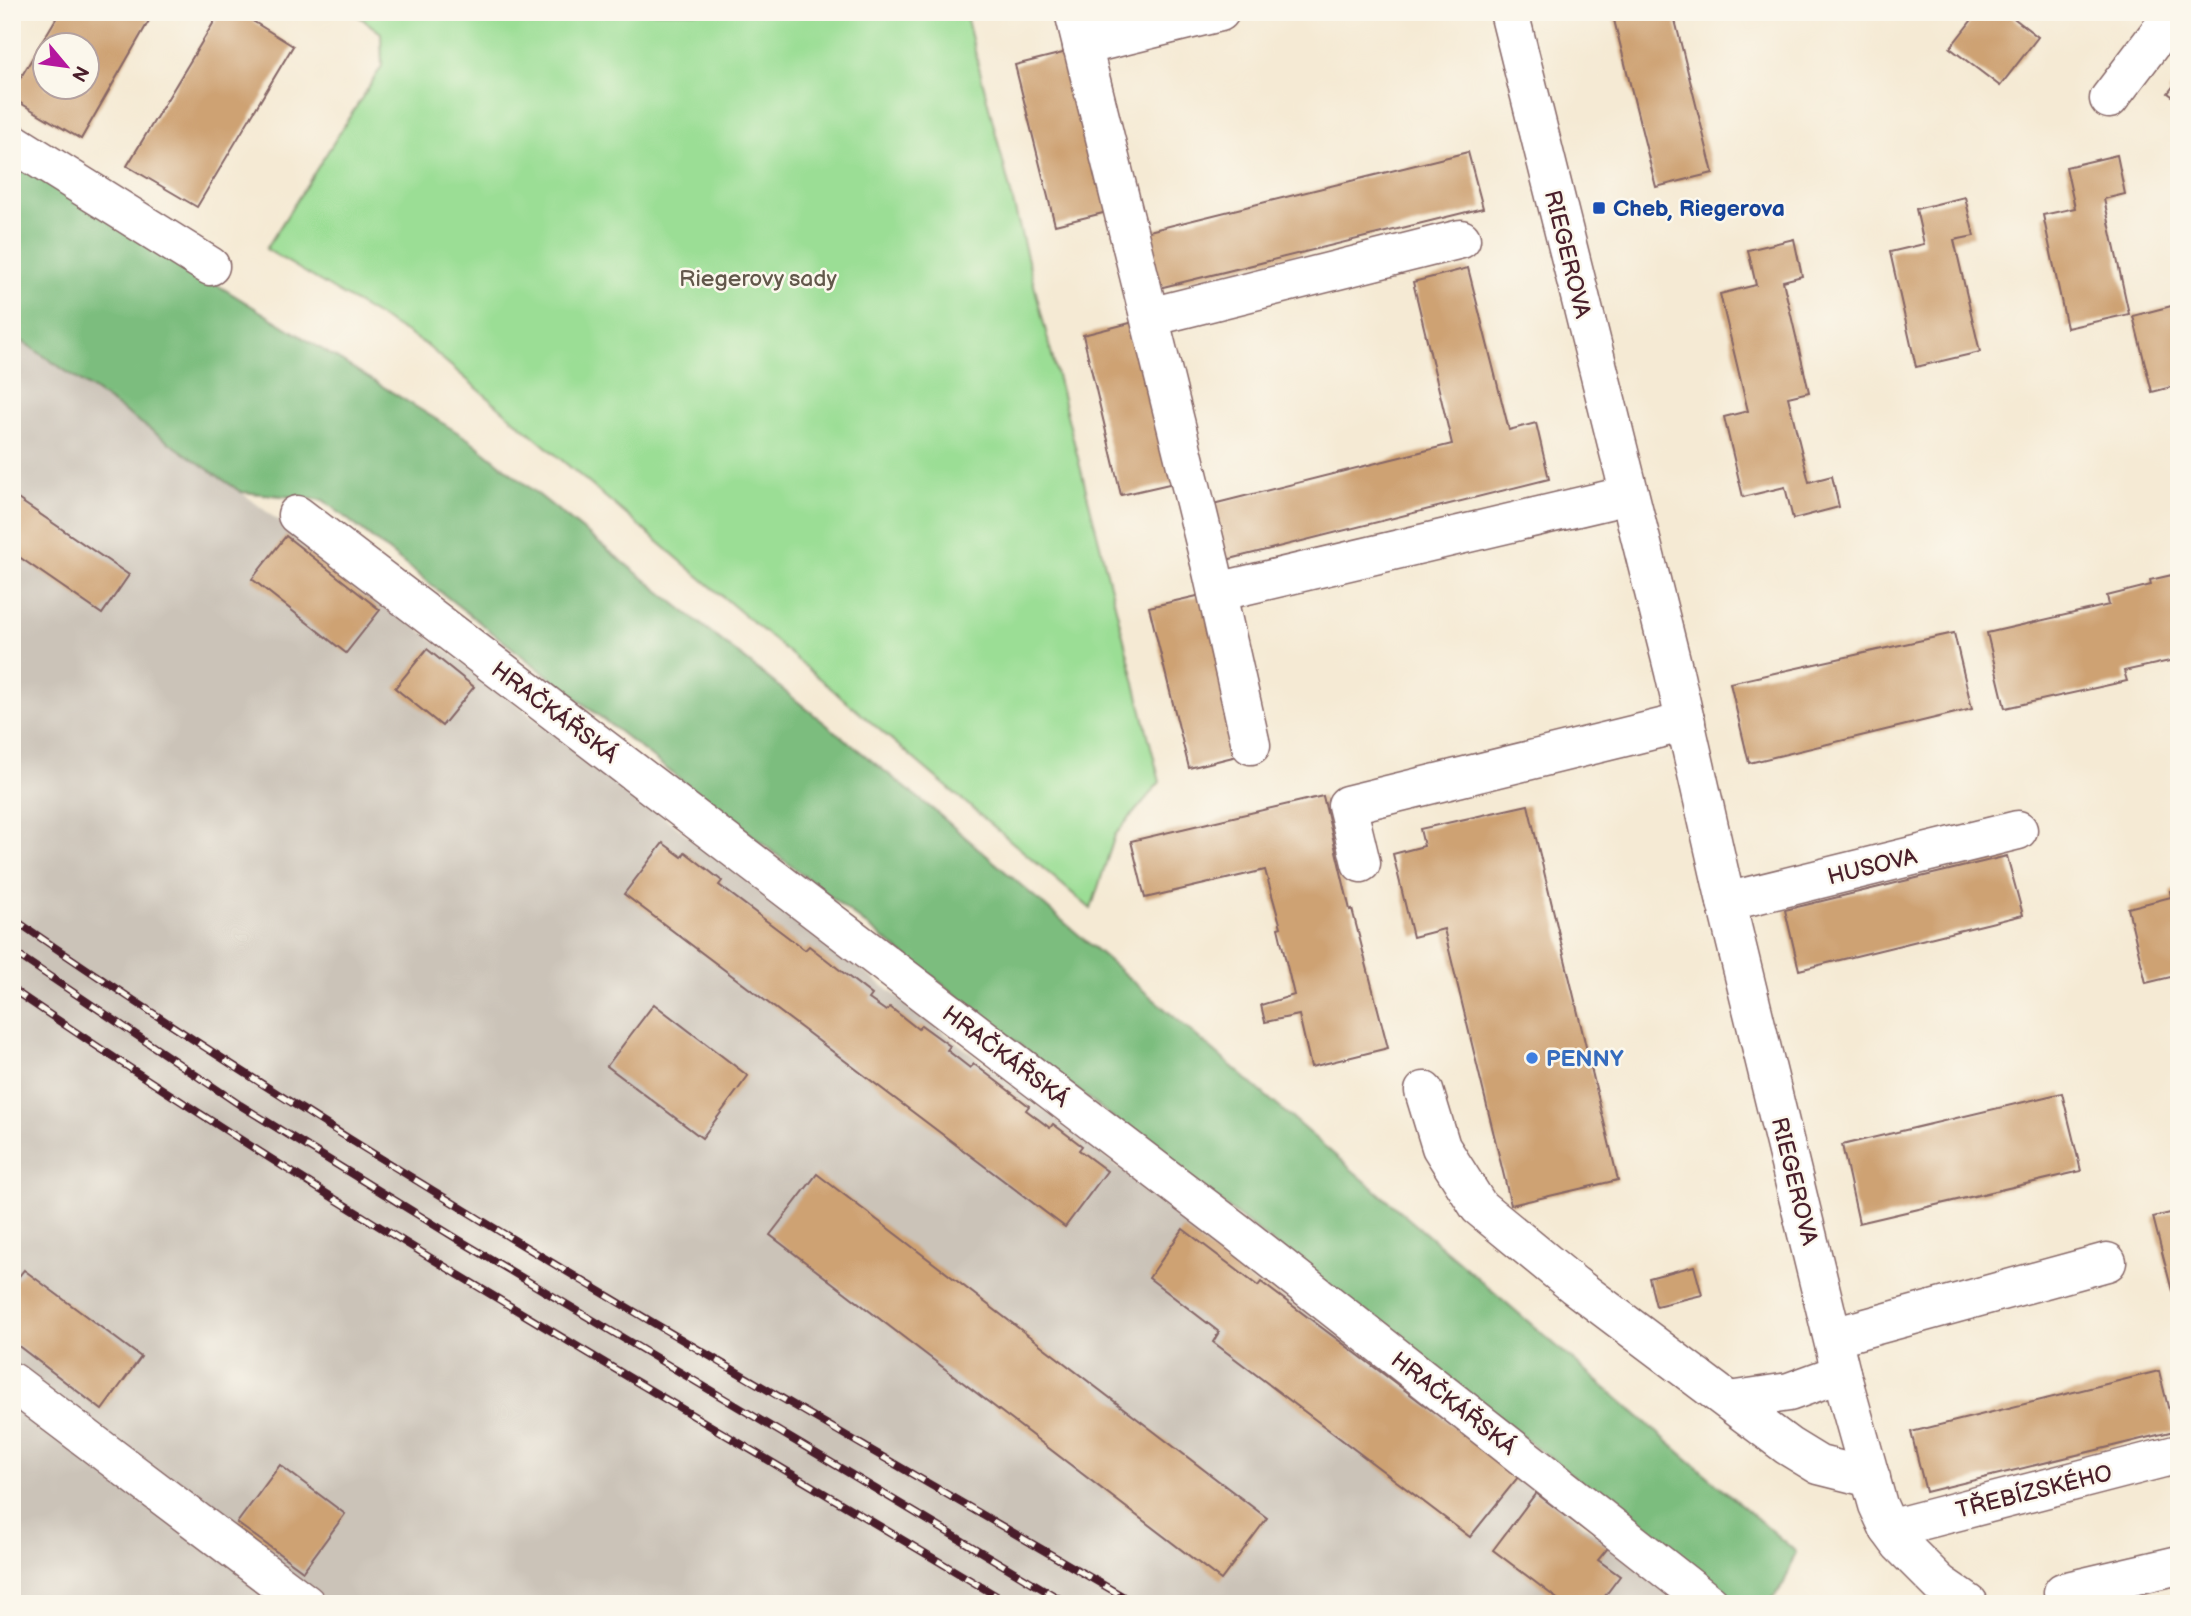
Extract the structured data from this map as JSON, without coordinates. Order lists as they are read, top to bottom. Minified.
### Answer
{"streets":{"street":["RIEGEROVA","HRAČKÁŘSKÁ","HUSOVA","TŘEBÍZSKÉHO"]},"crossings":[["RIEGEROVA","HUSOVA"],["RIEGEROVA","TŘEBÍZSKÉHO"]],"parks":["Riegerovy sady"],"places":{"transit":["Cheb, Riegerova"],"other":["PENNY"]},"north":"bottom right"}
